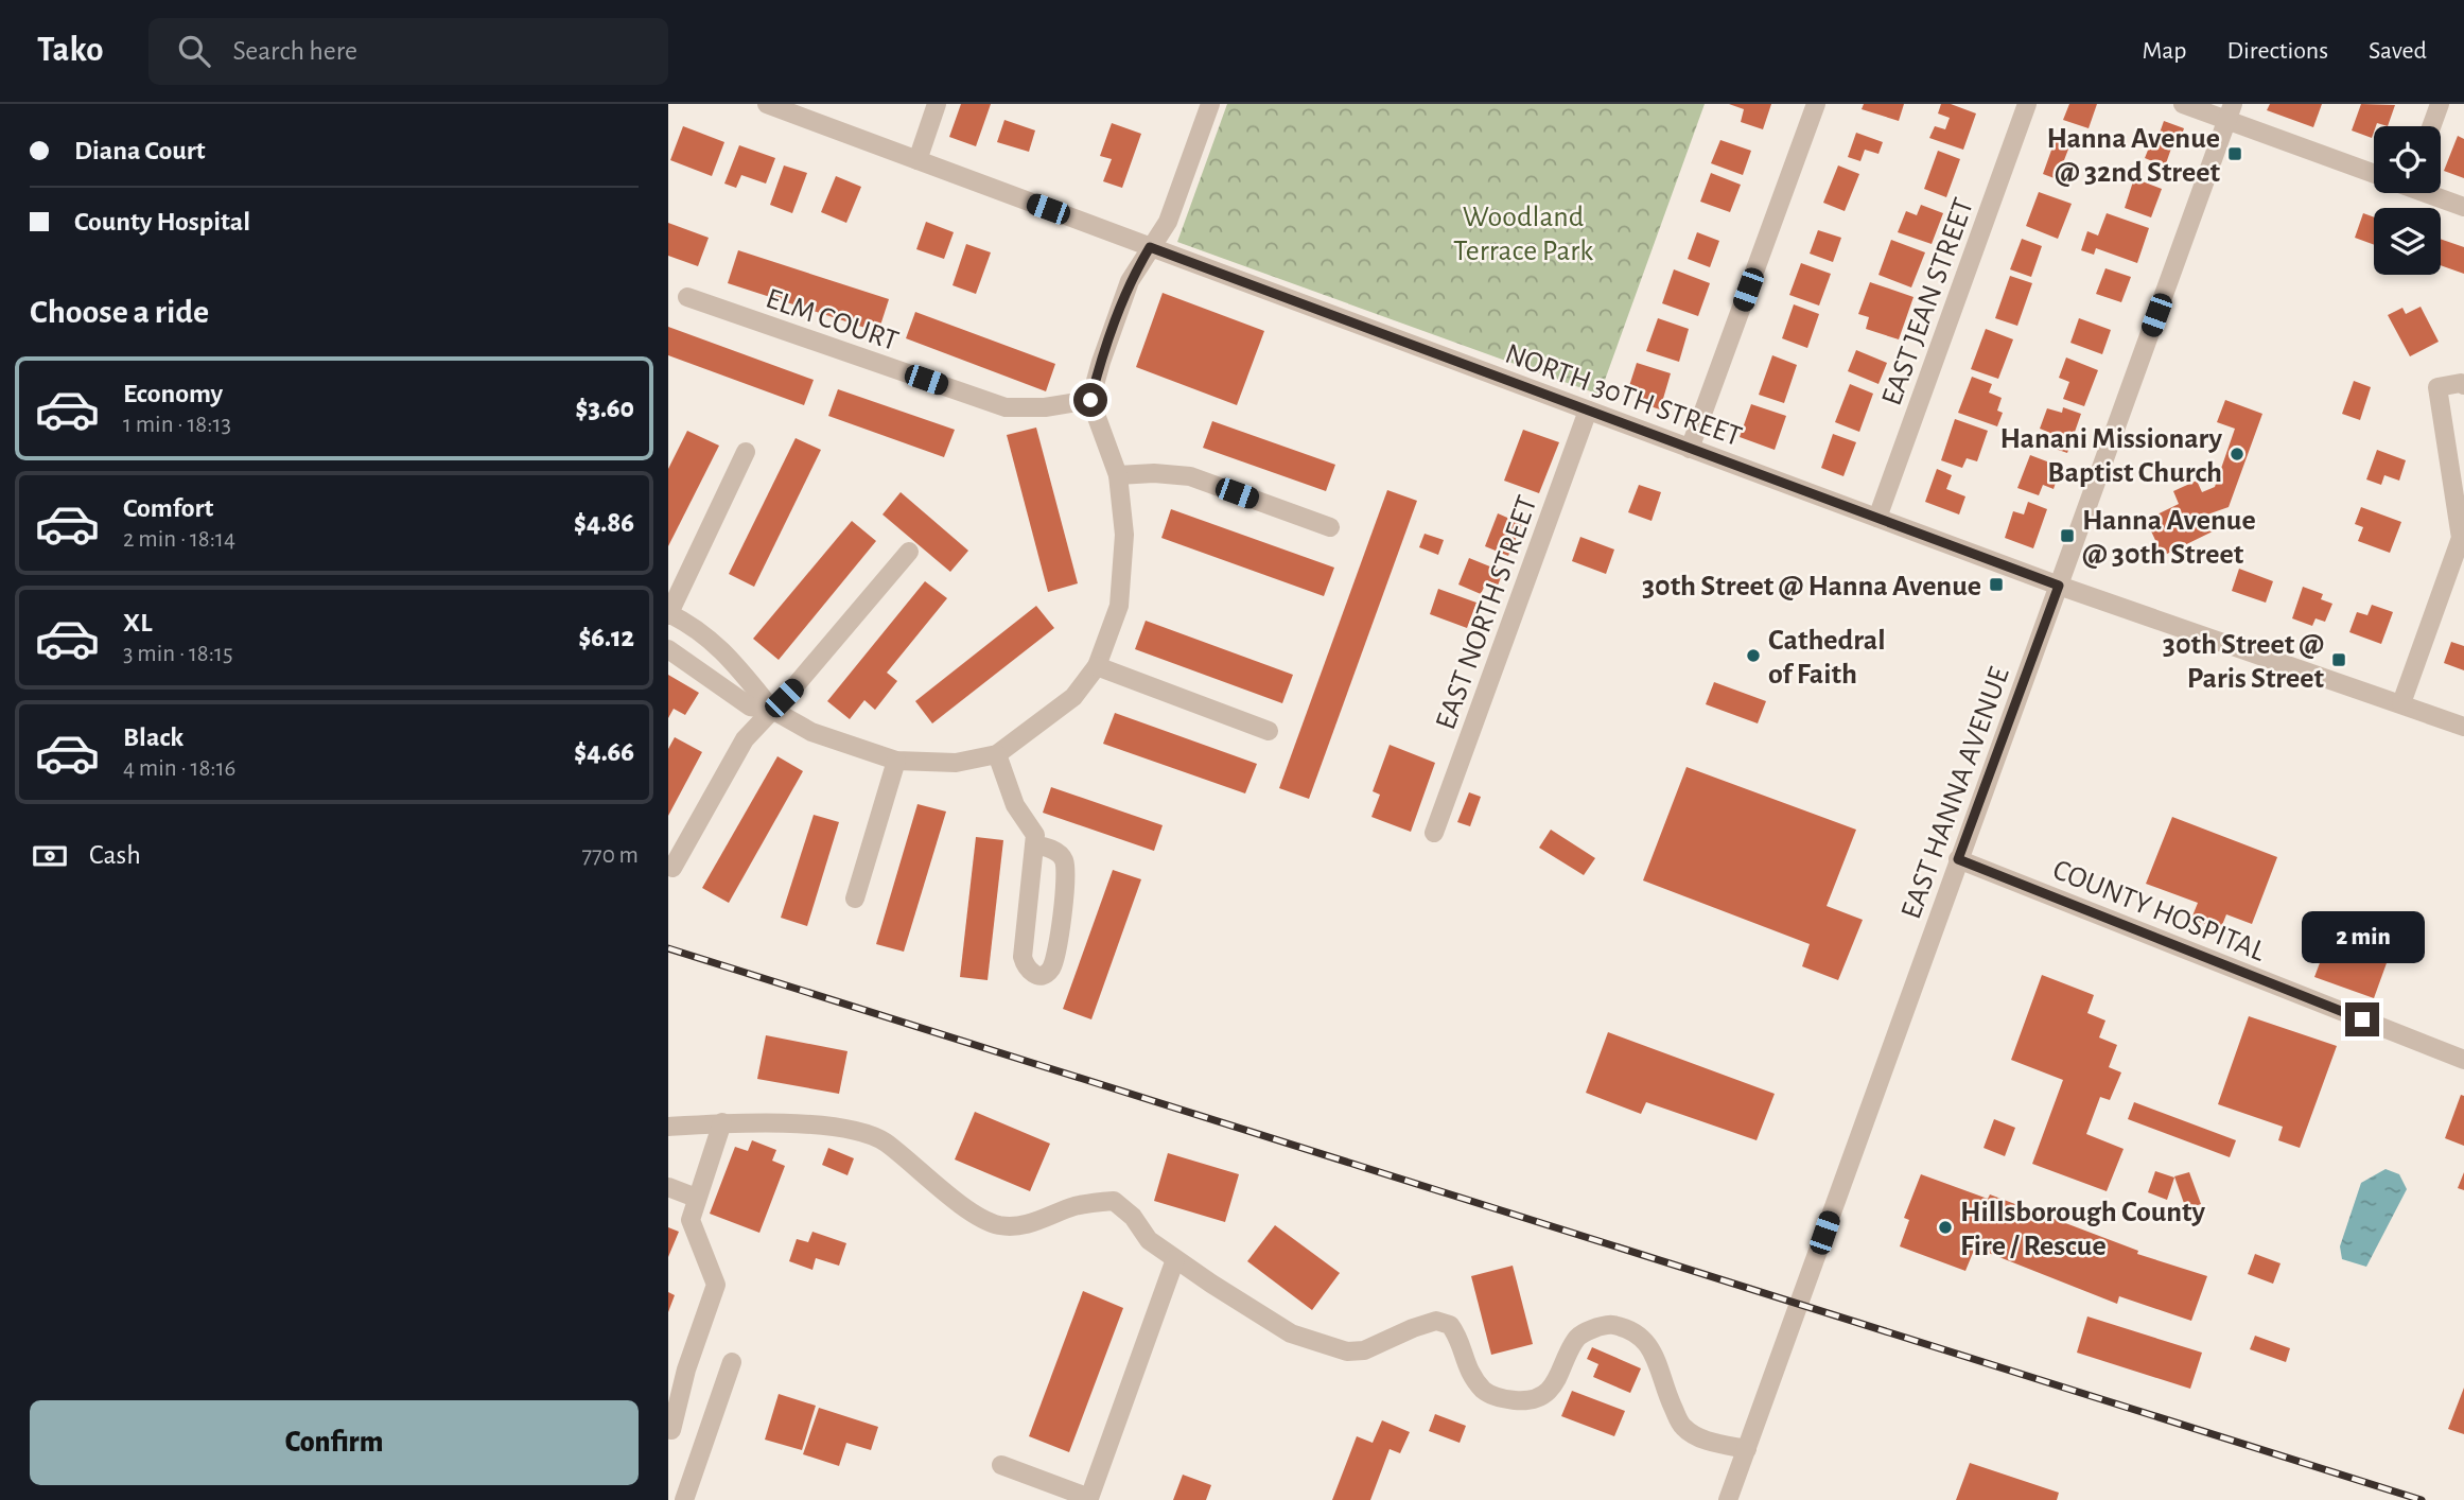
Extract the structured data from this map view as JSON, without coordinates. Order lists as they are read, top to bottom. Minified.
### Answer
{"streets":{"street":["EAST JEAN STREET","ELM COURT","NORTH 30TH STREET","EAST NORTH STREET","EAST HANNA AVENUE","COUNTY HOSPITAL"]},"crossings":[["EAST JEAN STREET","NORTH 30TH STREET"],["NORTH 30TH STREET","EAST NORTH STREET"],["NORTH 30TH STREET","EAST HANNA AVENUE"],["EAST HANNA AVENUE","COUNTY HOSPITAL"]],"parks":["Woodland Terrace Park"],"places":{"transit":["Hanna Avenue @ 32nd Street","Hanna Avenue @ 30th Street","30th Street @ Hanna Avenue","30th Street @ Paris Street"],"other":["Hanani Missionary Baptist Church","Cathedral of Faith","Hillsborough County Fire / Rescue"]},"page":{"header":"Tako","search":"Search here","nav":["Map","Directions","Saved"],"banner":["Diana Court","County Hospital"],"heading":"Choose a ride","list":[{"name":"Economy","note":"1 min · 18:13","value":"$3.60"},{"name":"Comfort","note":"2 min · 18:14","value":"$4.86"},{"name":"XL","note":"3 min · 18:15","value":"$6.12"},{"name":"Black","note":"4 min · 18:16","value":"$4.66"}],"pay":["Cash","770 m"],"bubble":"2 min","buttons":"Confirm"}}
